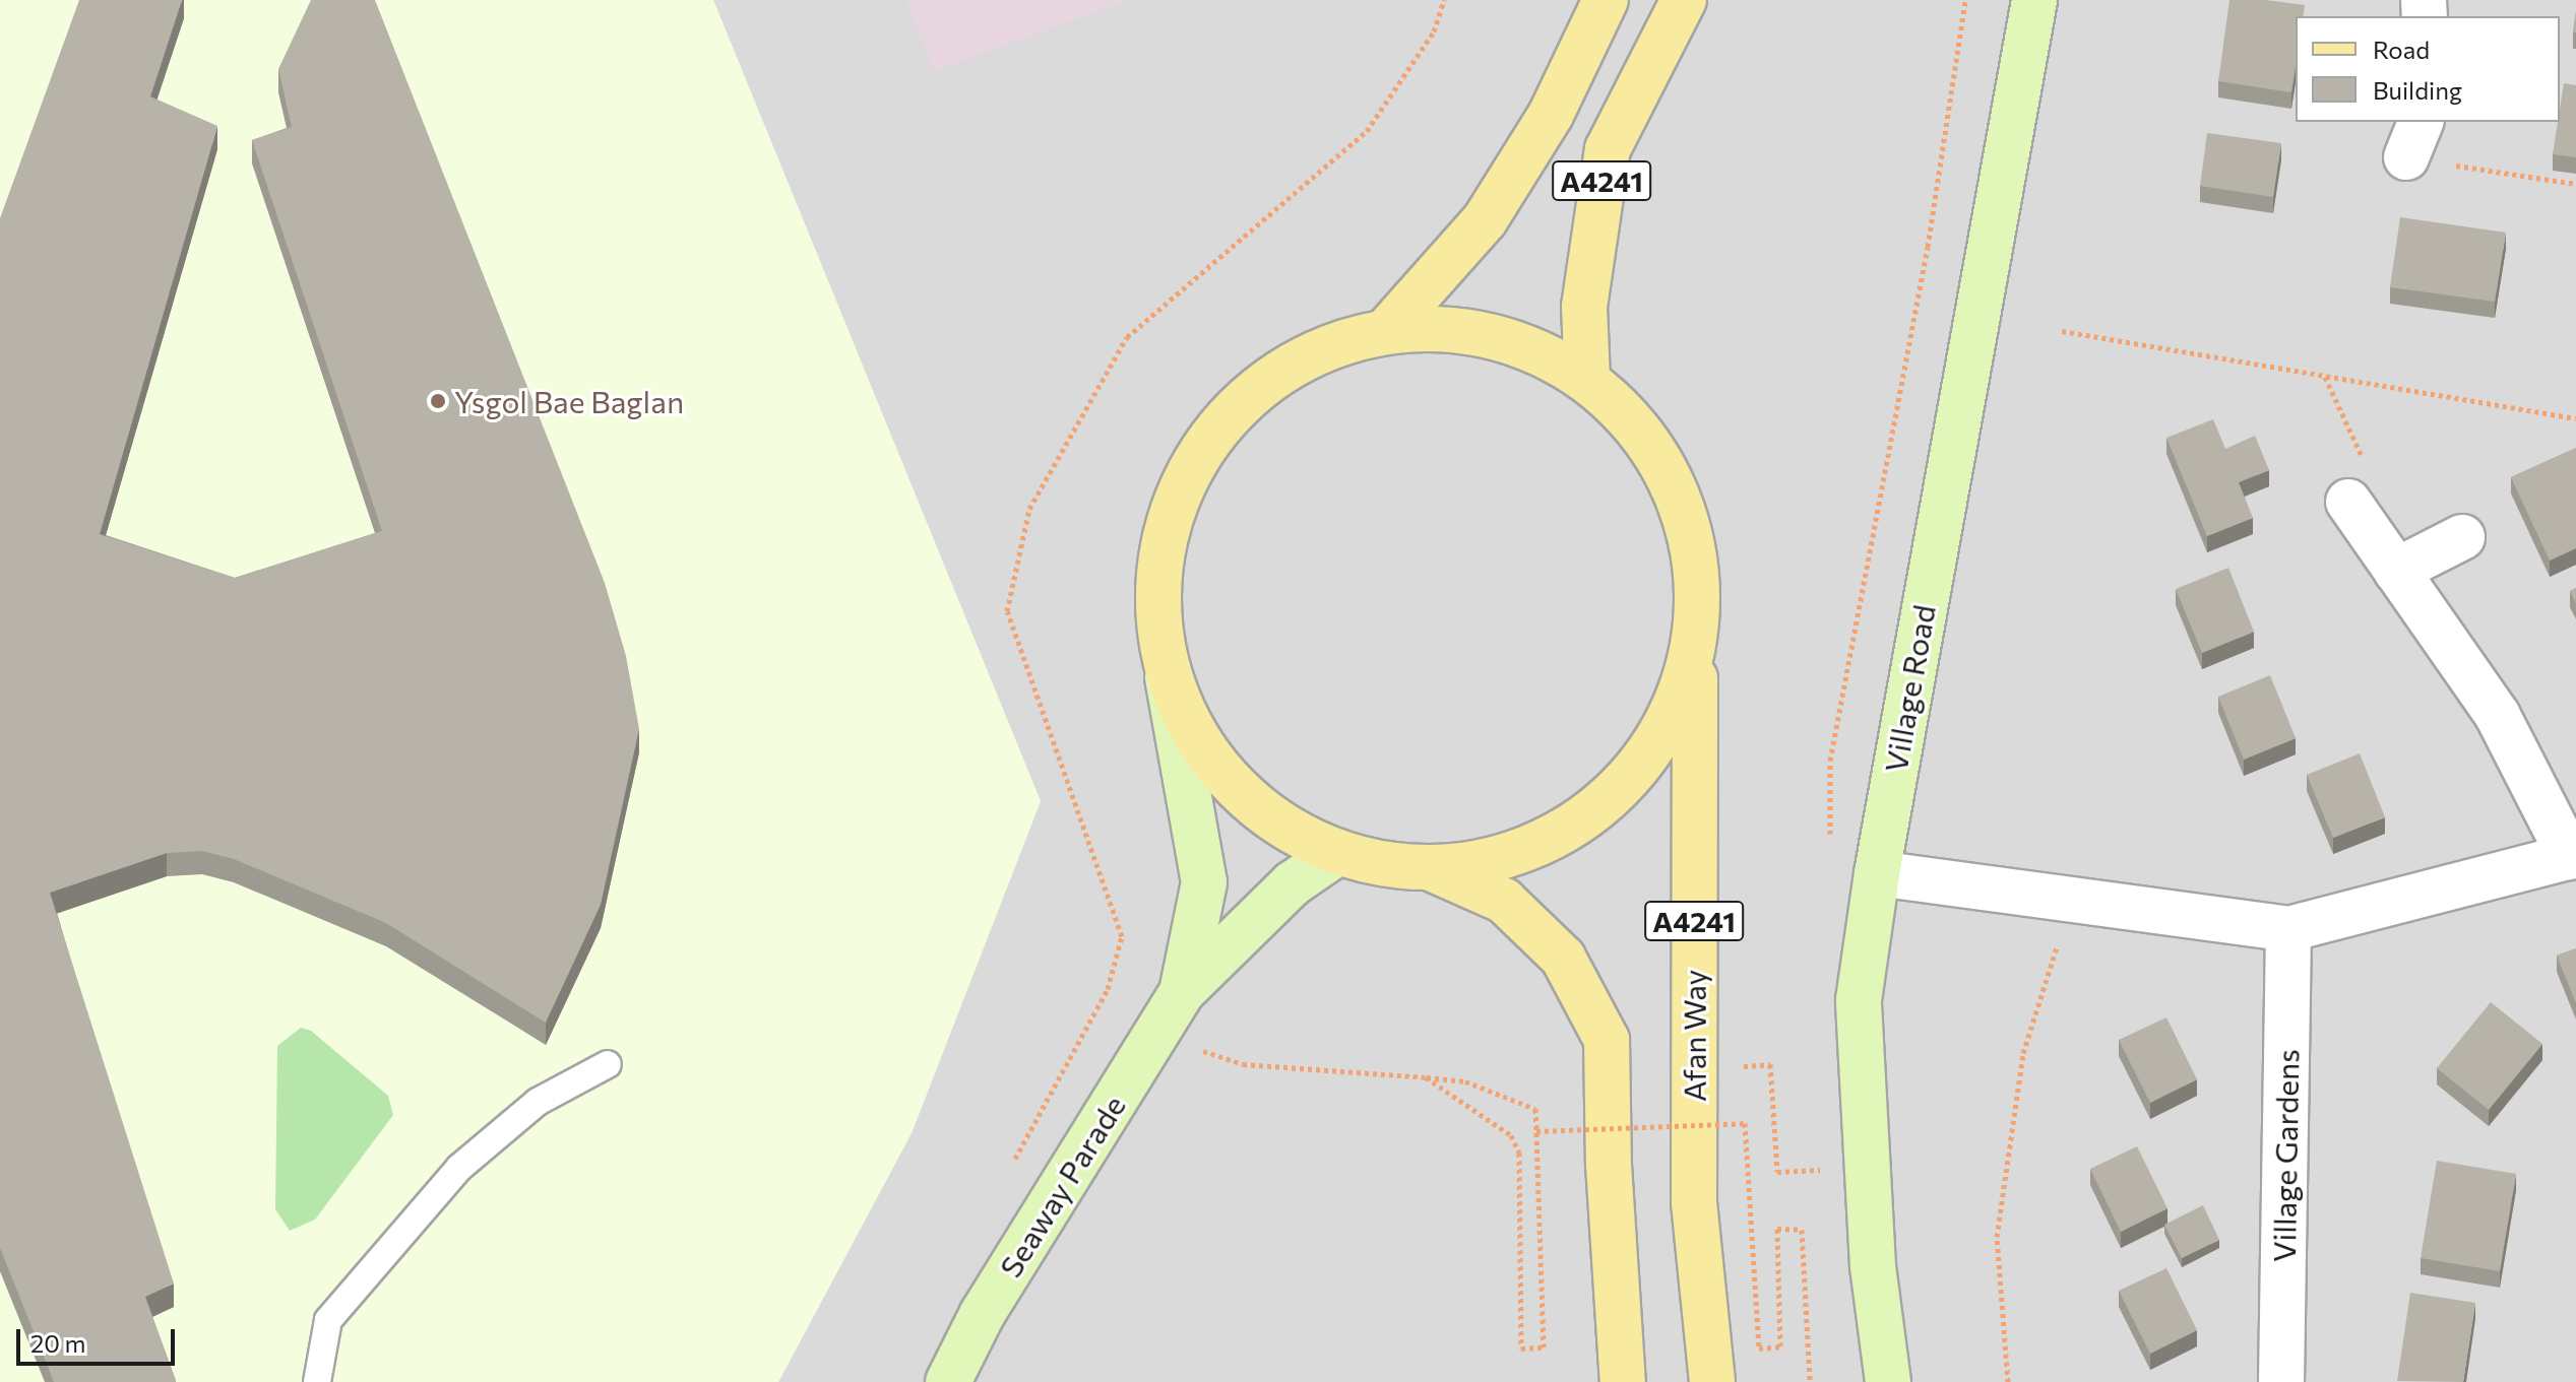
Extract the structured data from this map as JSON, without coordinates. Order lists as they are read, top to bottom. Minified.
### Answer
{"streets":{"main road":["A4241","Afan Way"],"street":["Village Road","Village Gardens","Seaway Parade"]},"crossings":[["A4241","Afan Way"],["A4241","Seaway Parade"]],"places":["Ysgol Bae Baglan"],"legend":["Road","Building"],"scale_bar":"20 m"}
